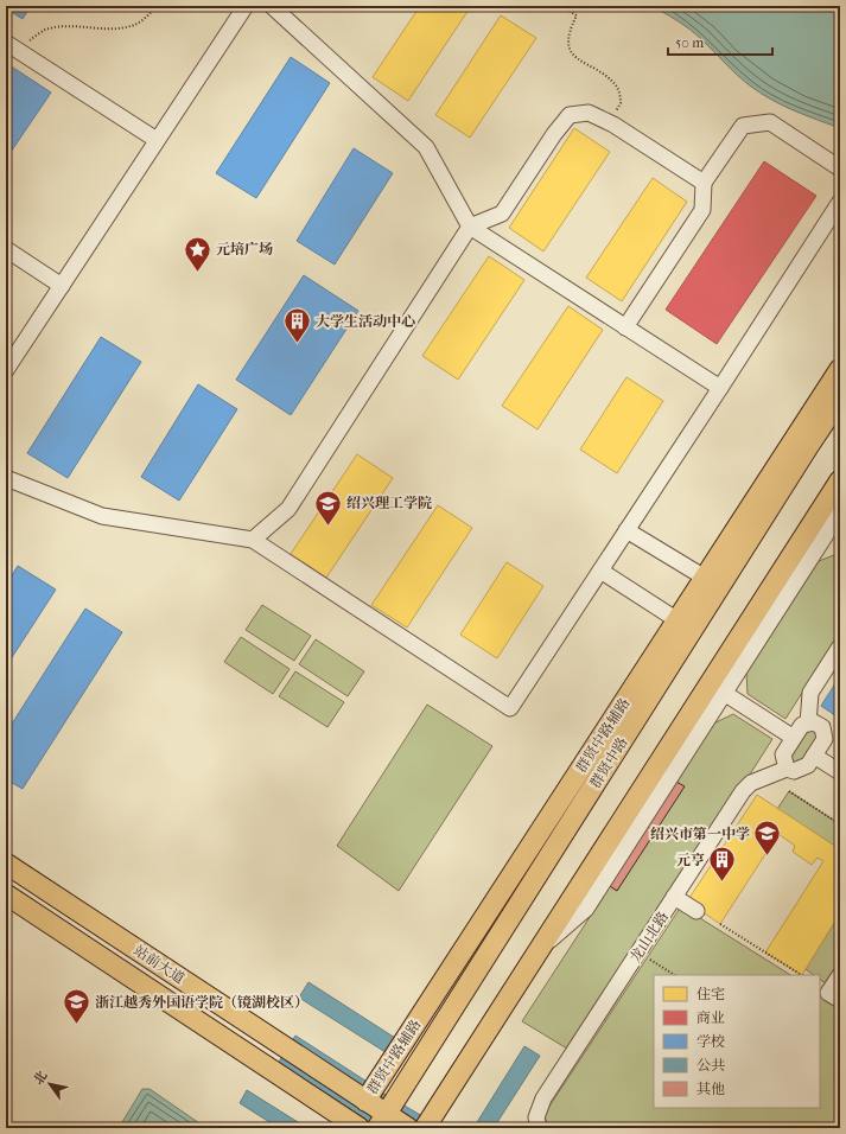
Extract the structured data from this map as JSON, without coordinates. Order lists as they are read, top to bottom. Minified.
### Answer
{"streets":{"main road":["群贤中路辅路","群贤中路","站前大道"],"street":["龙山北路"]},"crossings":[["群贤中路辅路","站前大道"],["群贤中路","站前大道"]],"places":{"place":["元培广场"],"building":["大学生活动中心","元亨"],"school or university":["绍兴理工学院","绍兴市第一中学","浙江越秀外国语学院（镜湖校区）"]},"legend":["住宅","商业","学校","公共","其他"],"scale_bar":"50 m","north":"top left"}
